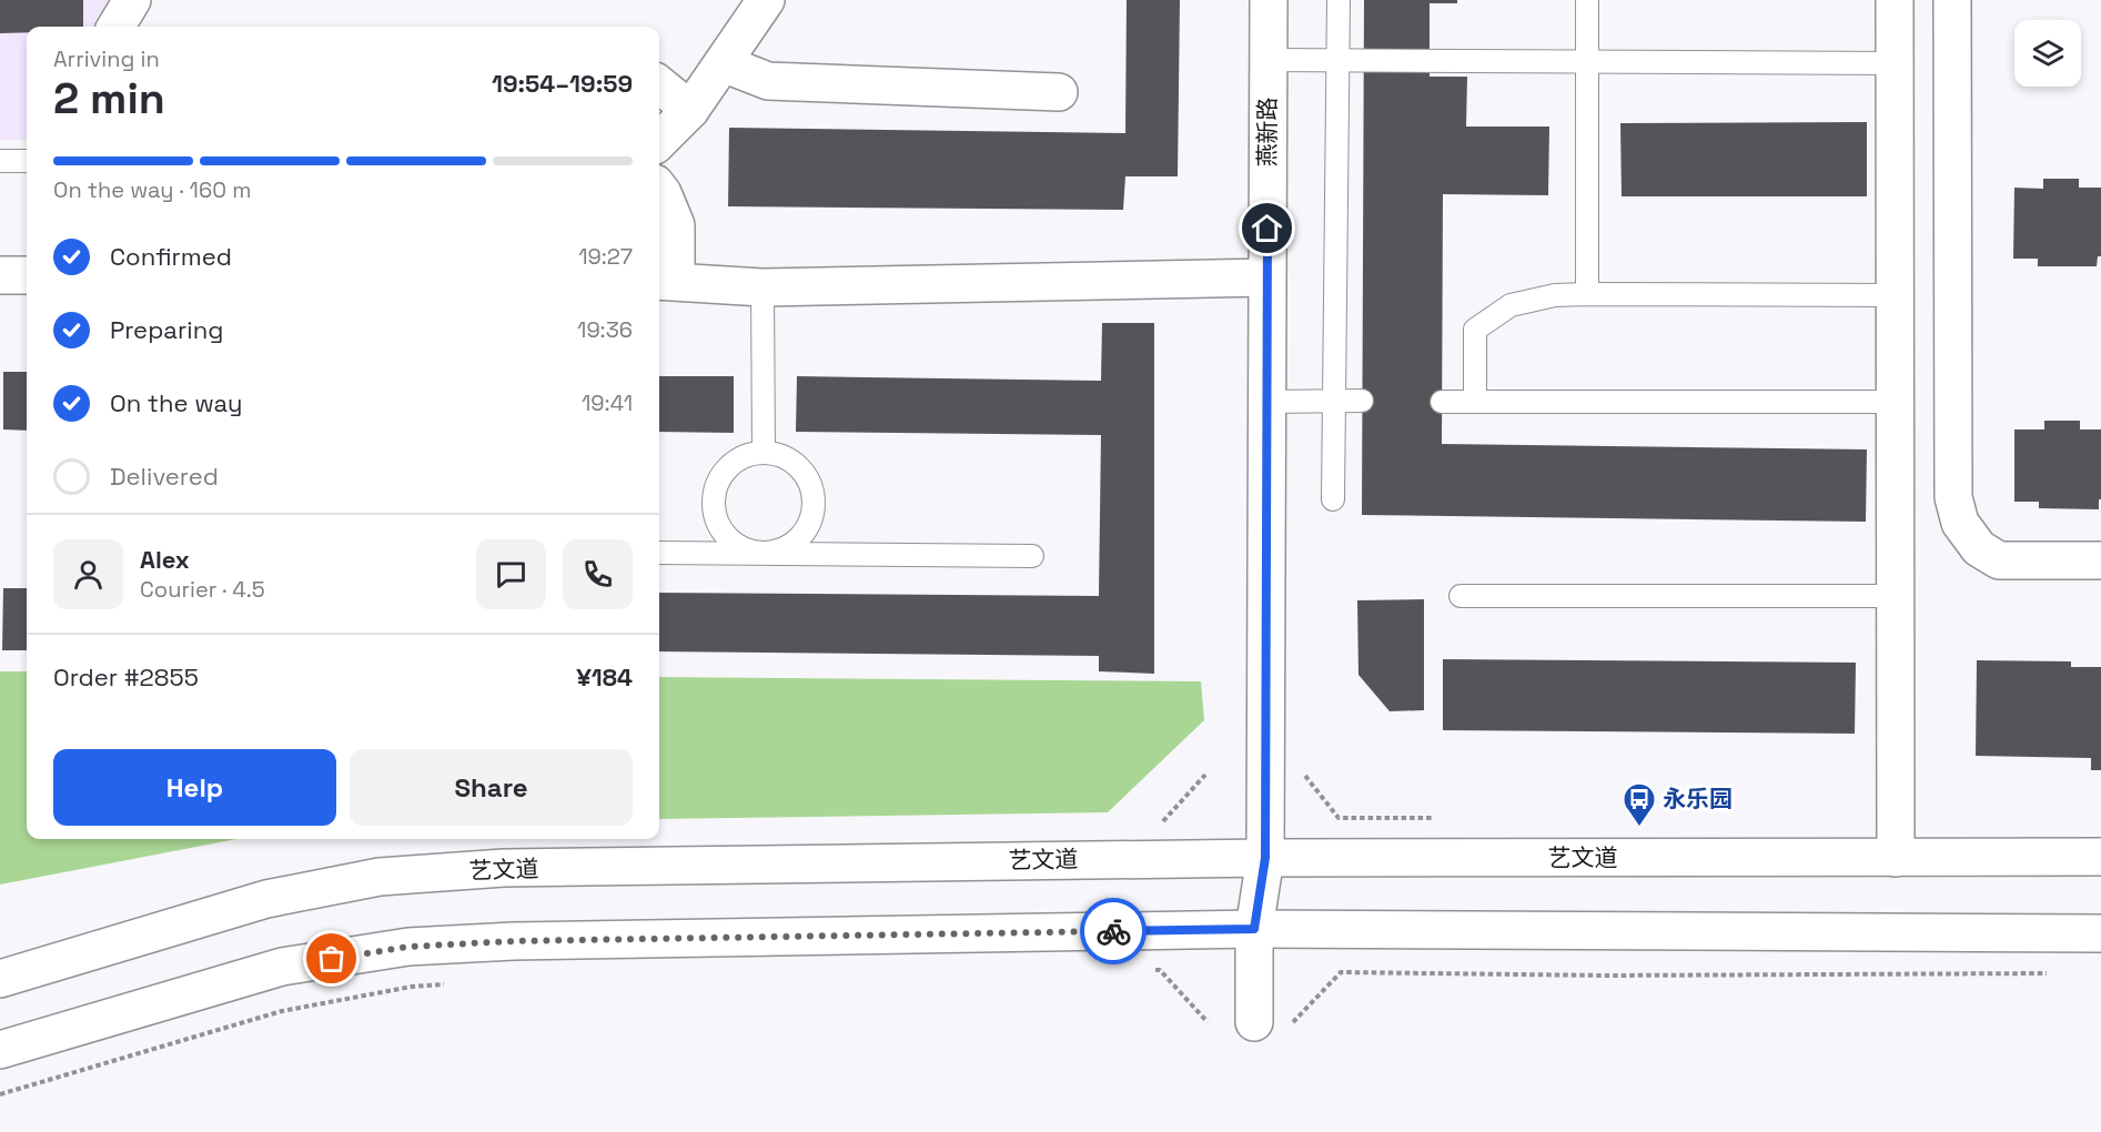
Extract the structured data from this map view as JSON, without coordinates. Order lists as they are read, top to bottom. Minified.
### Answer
{"streets":{"main road":["燕新路","艺文道"]},"crossings":[["燕新路","艺文道"]],"places":{"bus stop":["永乐园"]},"page":{"heading":["2 min","Arriving in","19:54–19:59"],"panel":["Alex","Courier · 4.5","Order #2855","¥184"],"bar":"On the way · 160 m","list":[["Confirmed","19:27"],["Preparing","19:36"],["On the way","19:41"],"Delivered"],"buttons":["Help","Share"]}}
